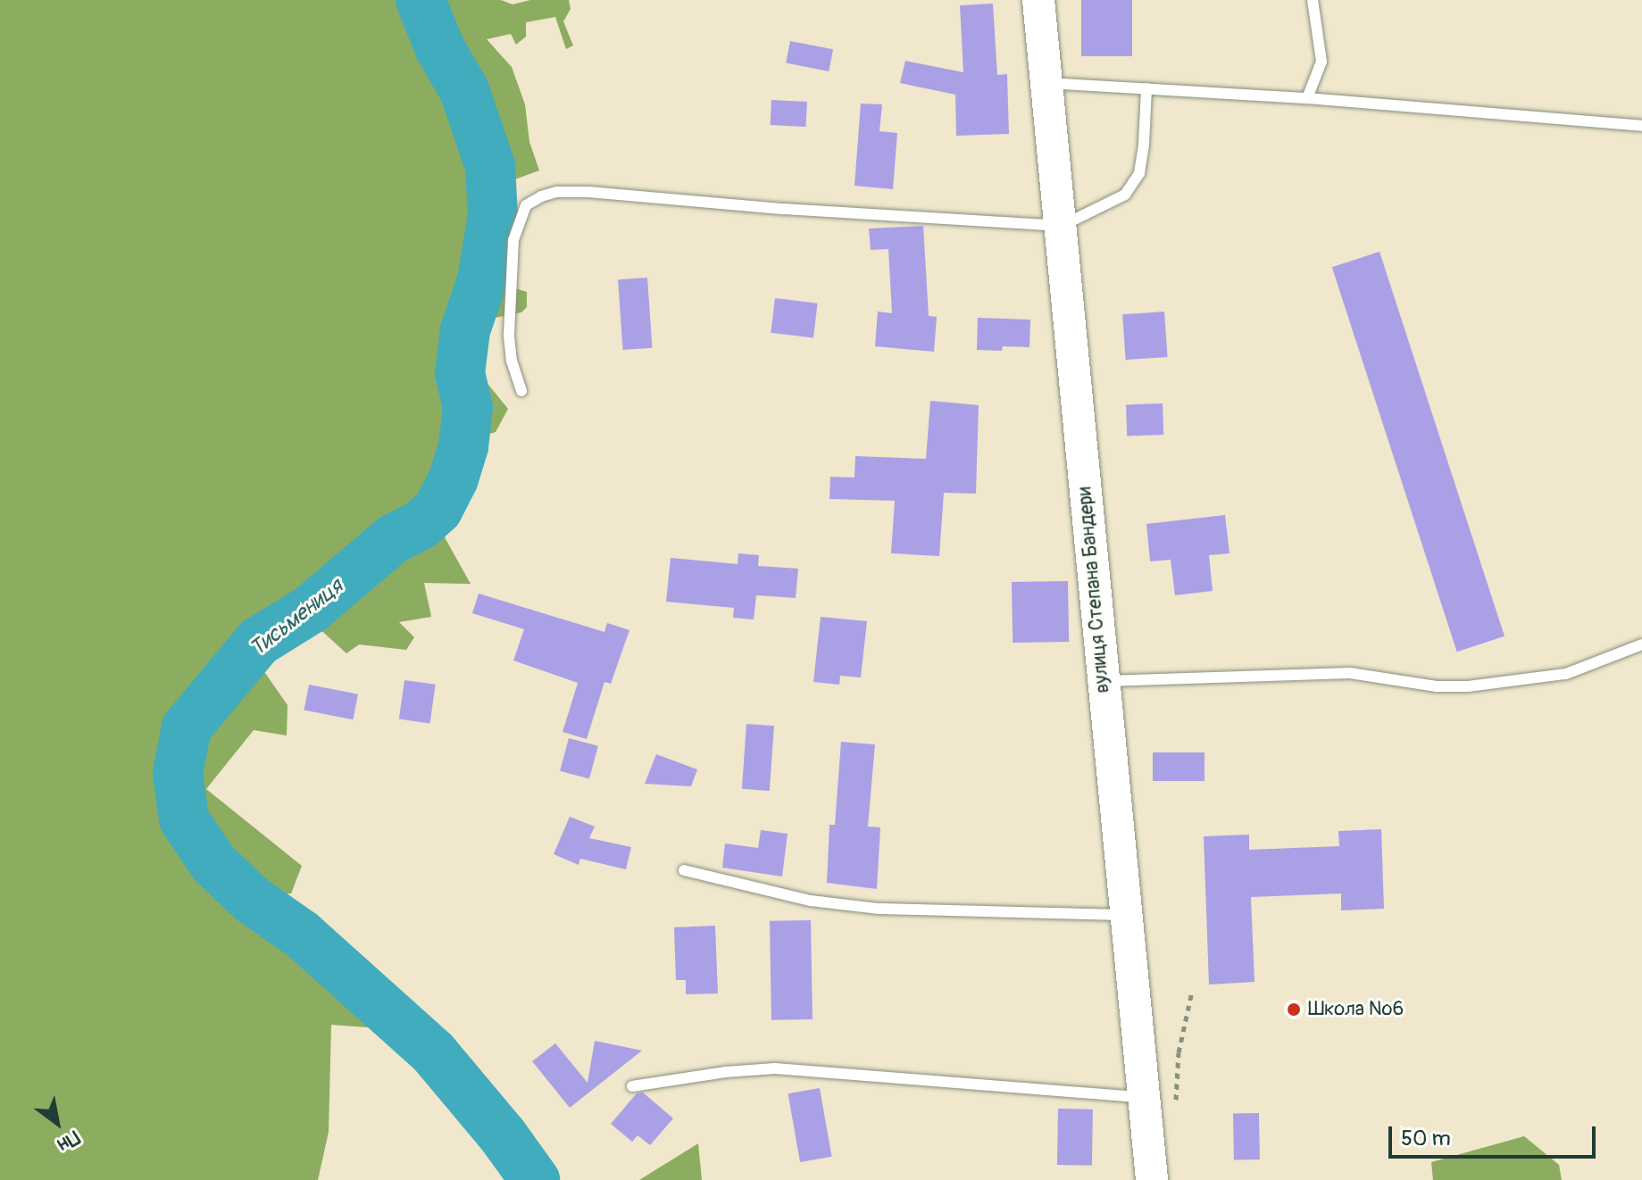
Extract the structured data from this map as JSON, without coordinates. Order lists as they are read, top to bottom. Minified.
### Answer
{"streets":{"main road":["вулиця Степана Бандери"]},"water":["Тисьмениця"],"places":["Школа №6"],"scale_bar":"50 m","north":"bottom right"}
